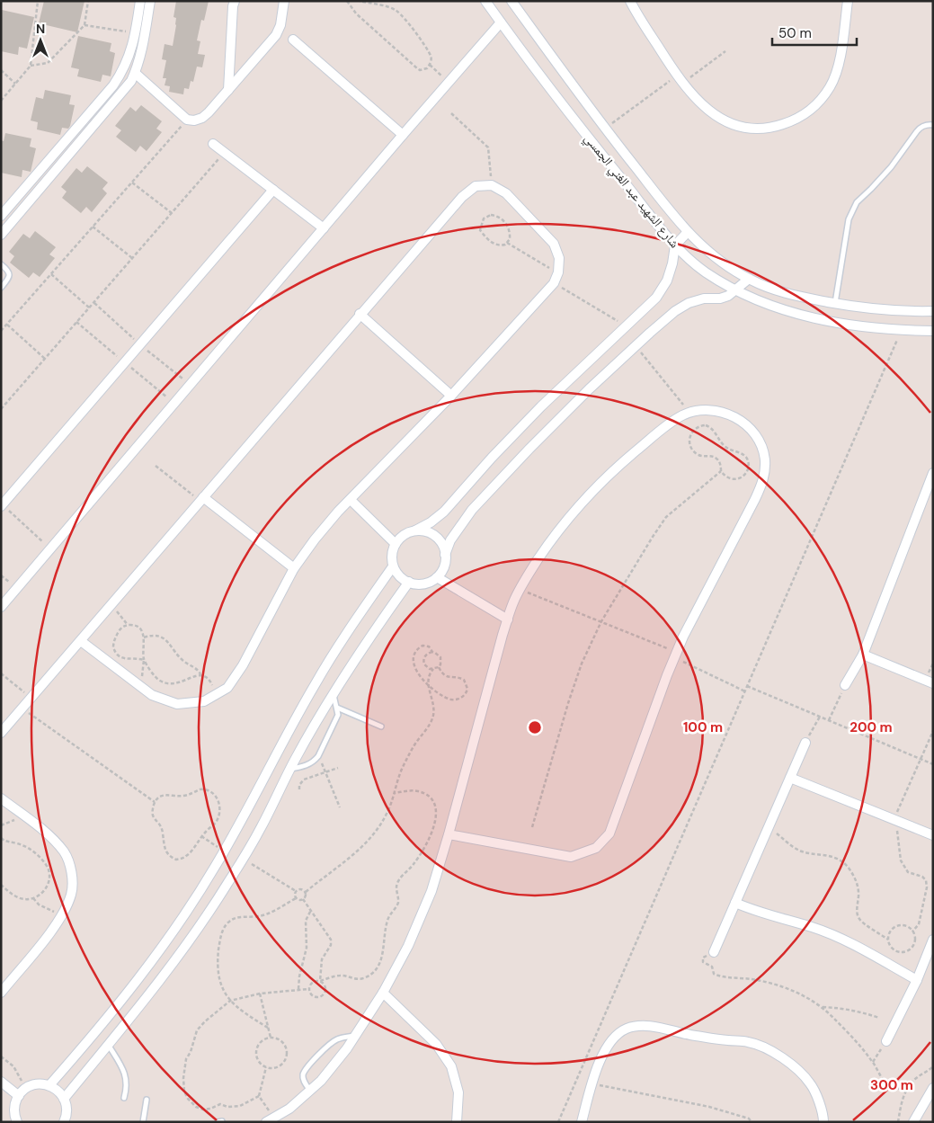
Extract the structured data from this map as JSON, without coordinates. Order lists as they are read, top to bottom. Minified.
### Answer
{"streets":{"street":["شارع الشهيد عبد الغني الجمسي"]},"scale_bar":"50 m","north":"top","rings":["100 m","200 m","300 m"]}
